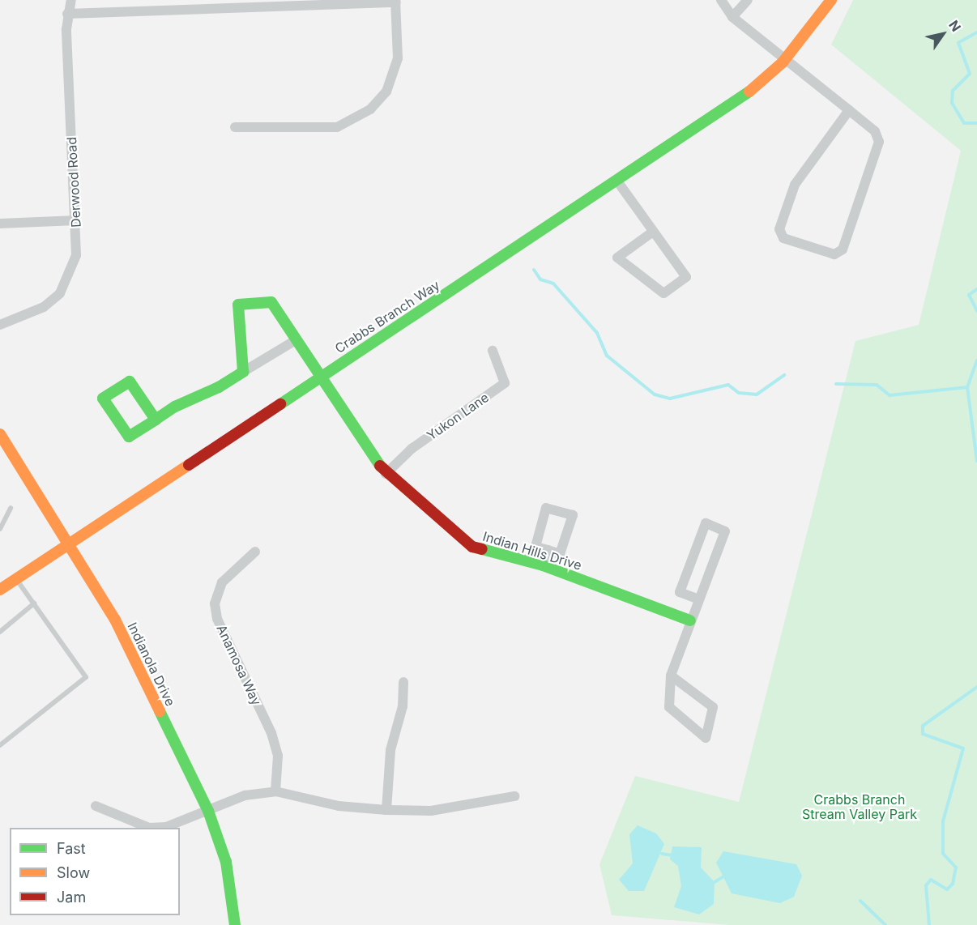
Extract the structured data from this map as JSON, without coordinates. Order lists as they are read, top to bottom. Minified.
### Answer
{"streets":{"street":["Derwood Road","Crabbs Branch Way","Yukon Lane","Indian Hills Drive","Indianola Drive","Anamosa Way"]},"crossings":[["Crabbs Branch Way","Indian Hills Drive"],["Crabbs Branch Way","Indianola Drive"],["Yukon Lane","Indian Hills Drive"]],"parks":["Crabbs Branch Stream Valley Park"],"legend":["Fast","Slow","Jam"],"north":"top right"}
